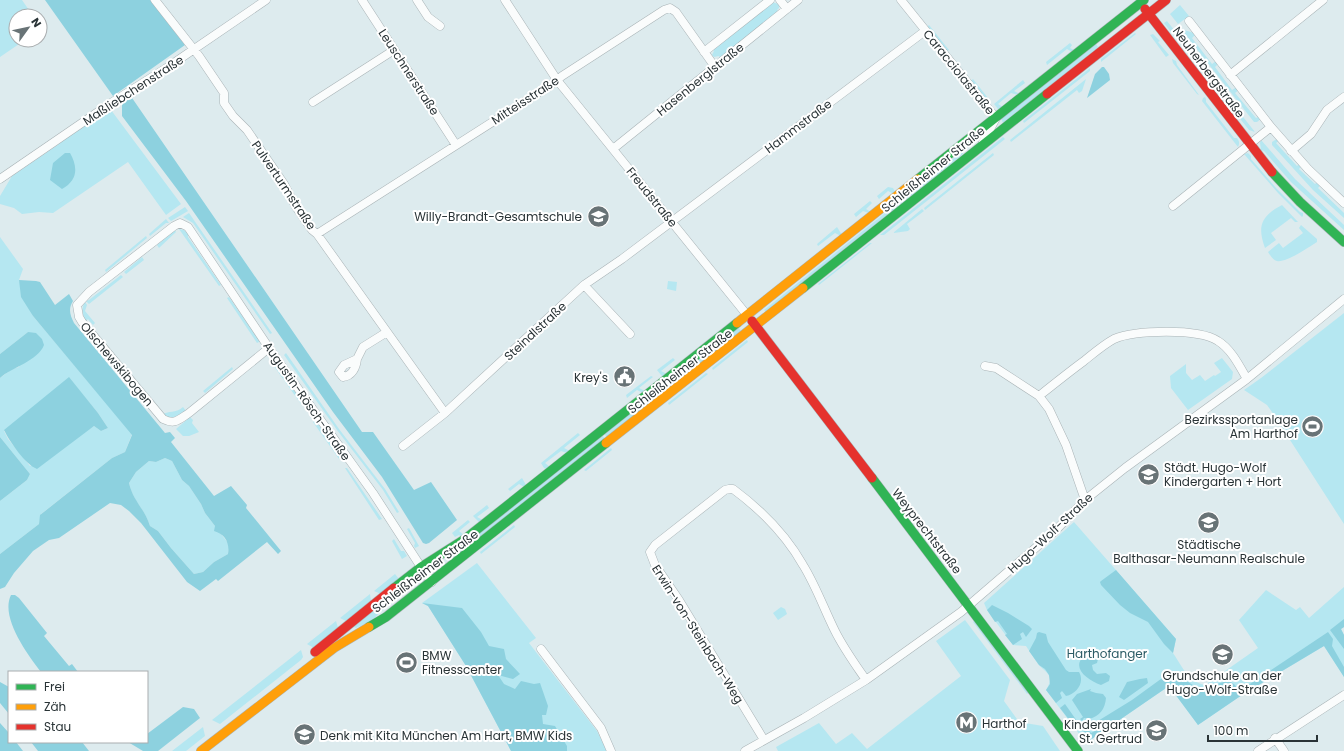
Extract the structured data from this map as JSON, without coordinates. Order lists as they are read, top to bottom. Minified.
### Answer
{"streets":{"main road":["Neuherbergstraße","Schleißheimer Straße","Weyprechtstraße"],"street":["Leuschnerstraße","Caracciolastraße","Hasenberglstraße","Maßliebchenstraße","Mitteisstraße","Hammstraße","Pulverturmstraße","Freudstraße","Steindlstraße","Olschewskibogen","Augustin-Rösch-Straße","Hugo-Wolf-Straße","Erwin-von-Steinbach-Weg"]},"crossings":[["Leuschnerstraße","Mitteisstraße"],["Caracciolastraße","Hammstraße"],["Caracciolastraße","Schleißheimer Straße"],["Neuherbergstraße","Schleißheimer Straße"],["Hasenberglstraße","Mitteisstraße"],["Hasenberglstraße","Freudstraße"],["Maßliebchenstraße","Pulverturmstraße"],["Mitteisstraße","Pulverturmstraße"],["Mitteisstraße","Freudstraße"],["Hammstraße","Freudstraße"],["Hammstraße","Steindlstraße"],["Schleißheimer Straße","Freudstraße"],["Schleißheimer Straße","Augustin-Rösch-Straße"],["Schleißheimer Straße","Weyprechtstraße"],["Pulverturmstraße","Steindlstraße"],["Freudstraße","Steindlstraße"],["Freudstraße","Weyprechtstraße"],["Olschewskibogen","Augustin-Rösch-Straße"],["Weyprechtstraße","Hugo-Wolf-Straße"],["Hugo-Wolf-Straße","Erwin-von-Steinbach-Weg"]],"parks":["Harthofanger"],"places":{"school or university":["Willy-Brandt-Gesamtschule","Städt. Hugo-Wolf Kindergarten + Hort","Städtische Balthasar-Neumann Realschule","Grundschule an der Hugo-Wolf-Straße","Kindergarten St. Gertrud","Denk mit Kita München Am Hart, BMW Kids"],"public building":["Krey's"],"sports":["Bezirkssportanlage Am Harthof","BMW Fitnesscenter"],"metro station":["Harthof"]},"legend":["Frei","Zäh","Stau"],"scale_bar":"100 m","north":"top right"}
